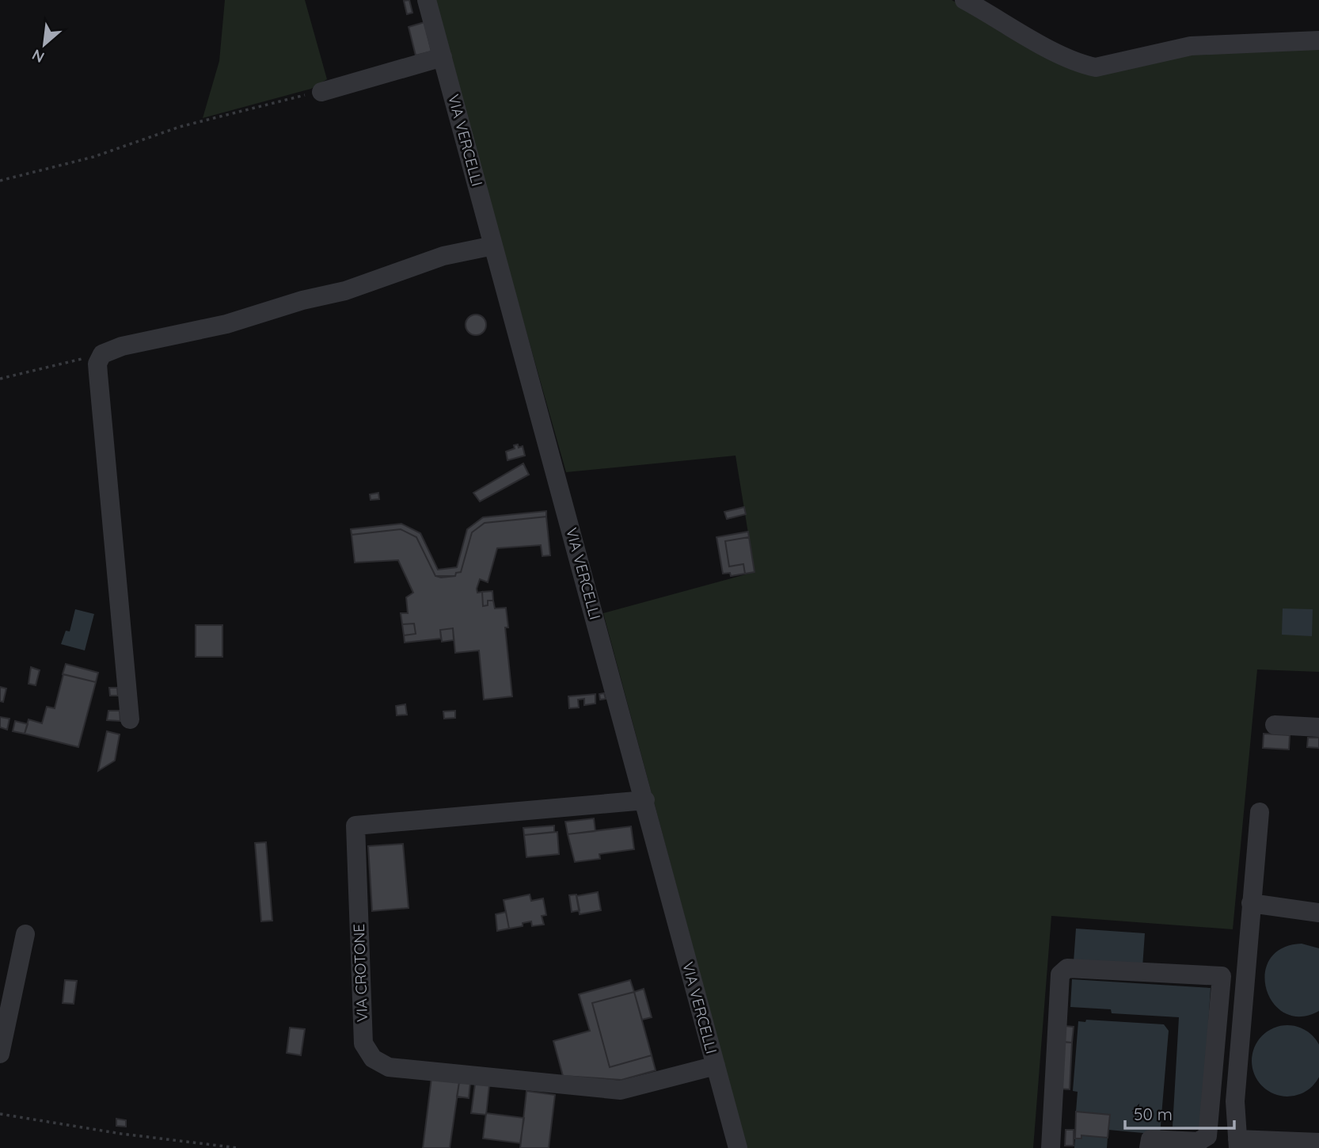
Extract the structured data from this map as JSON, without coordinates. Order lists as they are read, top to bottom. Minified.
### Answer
{"streets":{"street":["VIA VERCELLI","VIA CROTONE"]},"crossings":[["VIA VERCELLI","VIA CROTONE"]],"scale_bar":"50 m","north":"bottom left"}
